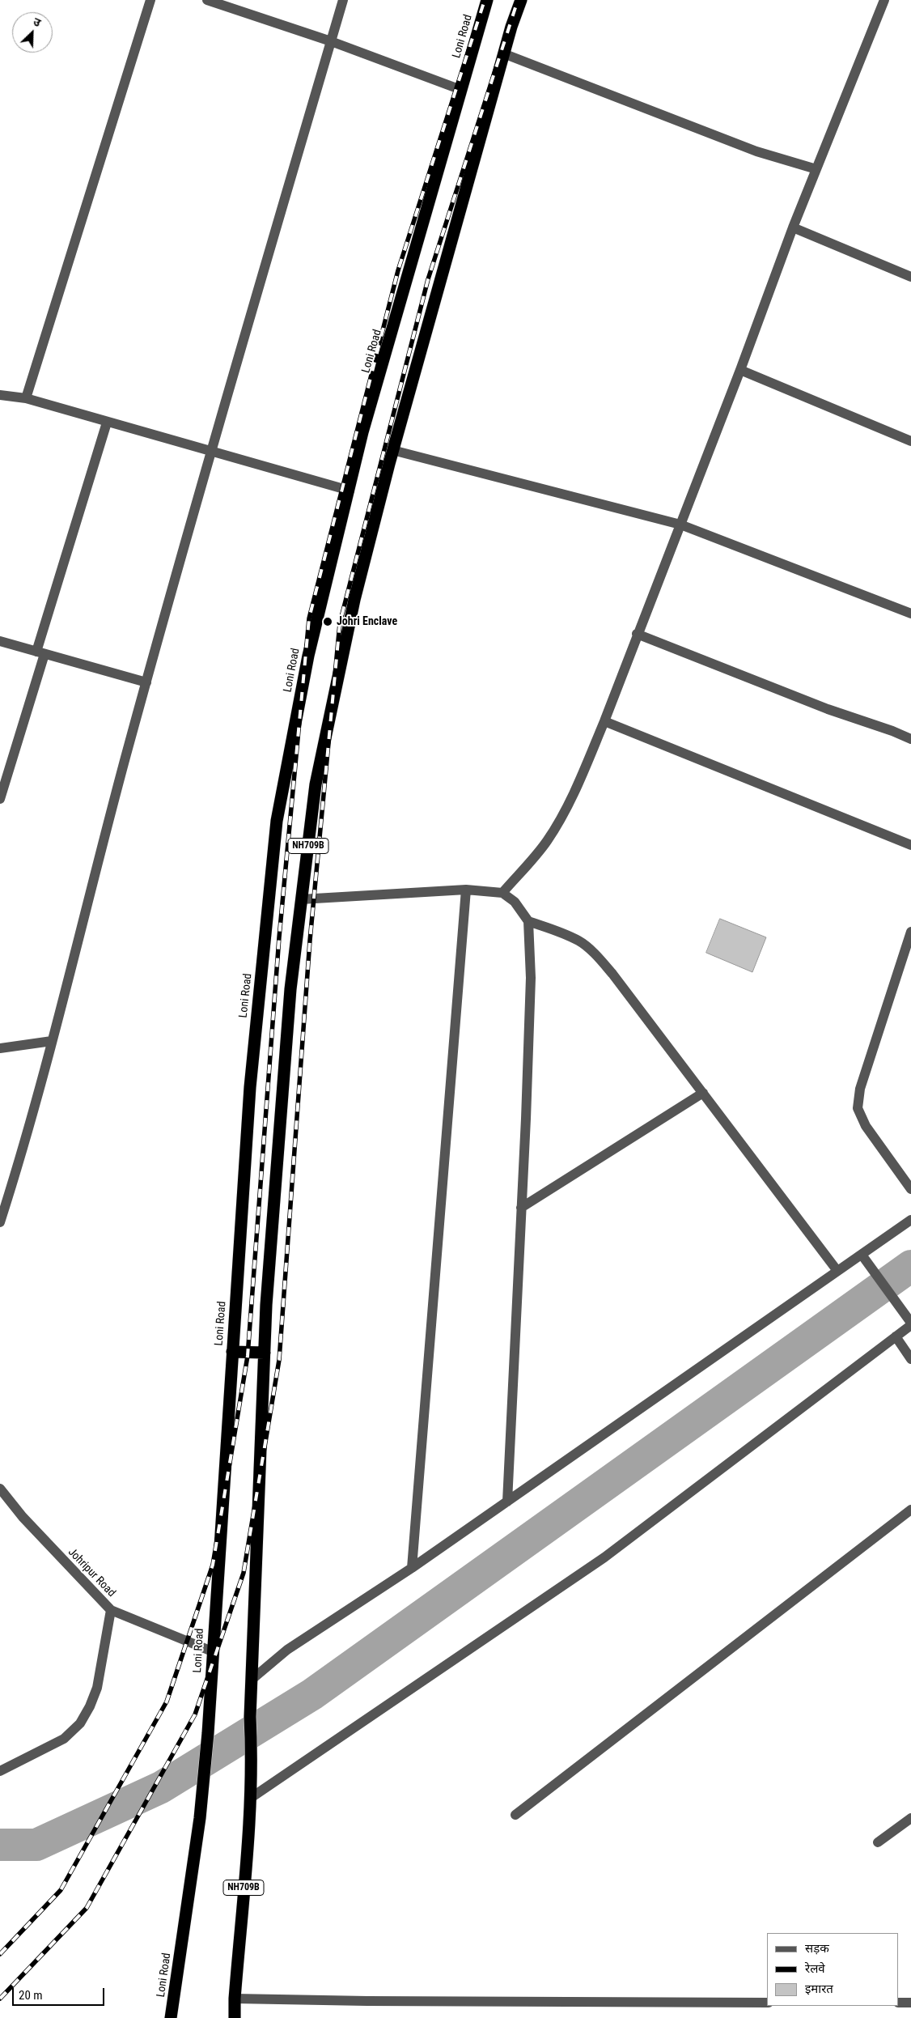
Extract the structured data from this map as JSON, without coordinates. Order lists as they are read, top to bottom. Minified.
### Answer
{"streets":{"highway":["Loni Road","NH709B"],"street":["Johripur Road"]},"crossings":[["Loni Road","Johripur Road"]],"places":["Johri Enclave"],"legend":["सड़क","रेलवे","इमारत"],"scale_bar":"20 m","north":"top right"}
